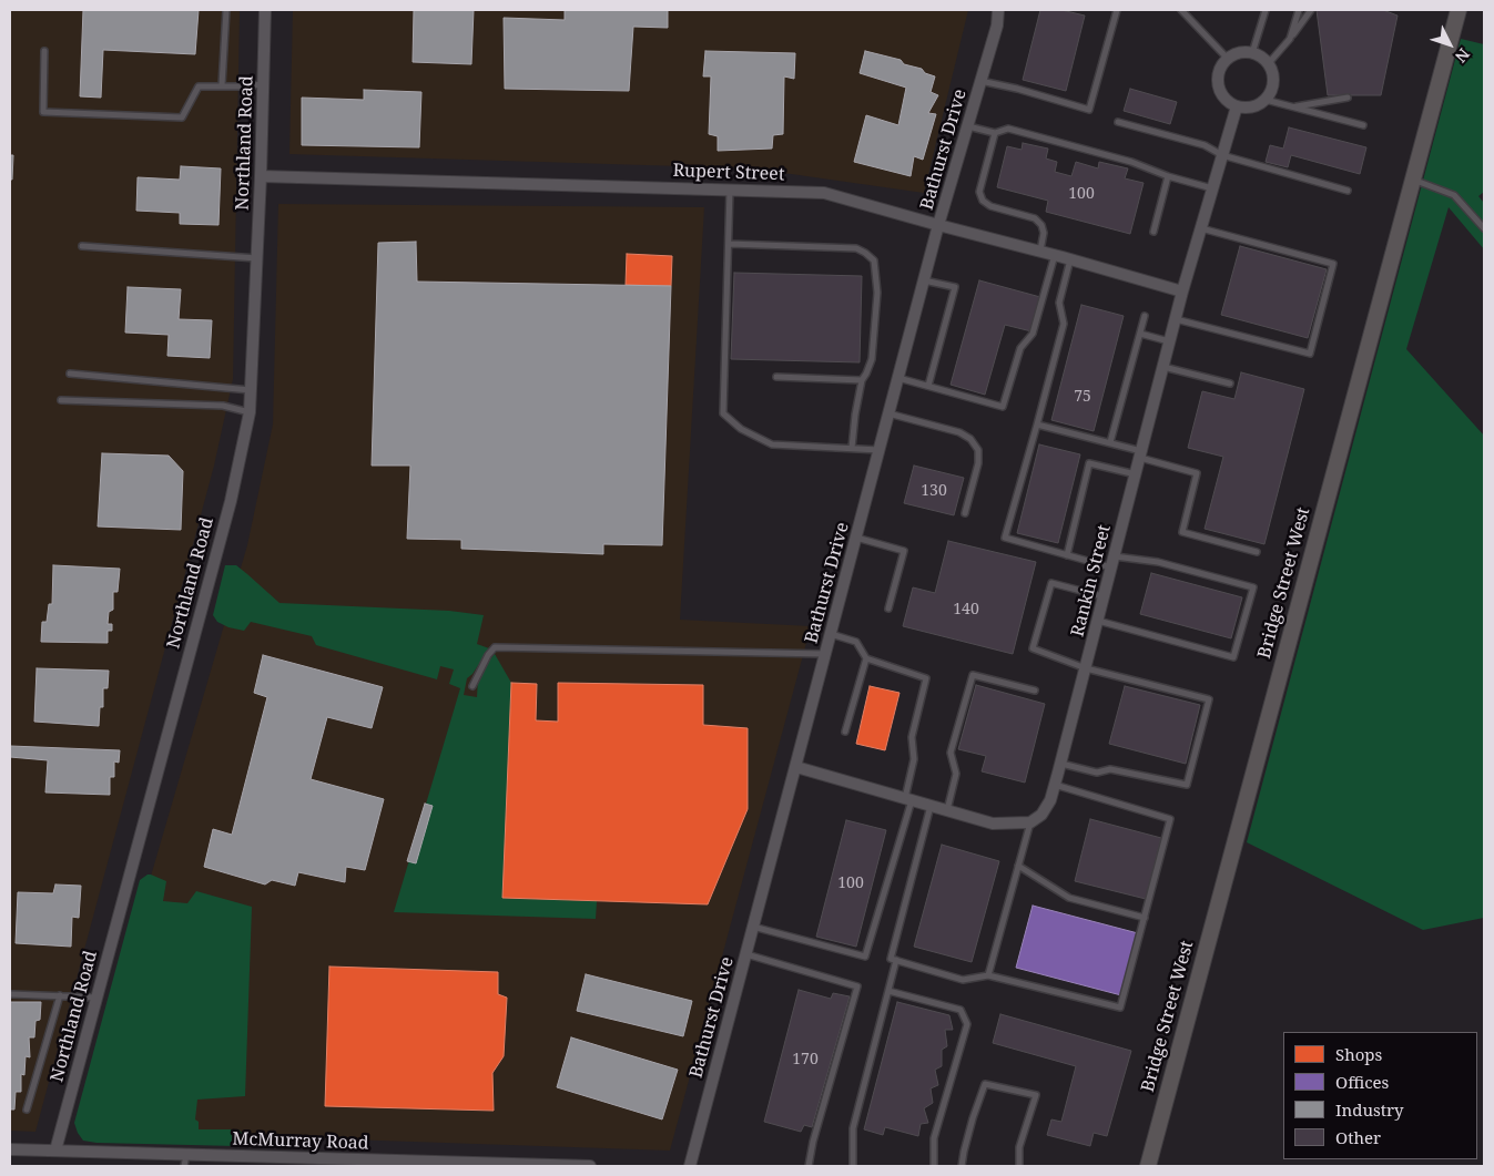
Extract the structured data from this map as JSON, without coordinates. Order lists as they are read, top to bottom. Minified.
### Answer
{"streets":{"street":["Northland Road","Bathurst Drive","Rupert Street","Rankin Street","Bridge Street West","McMurray Road"]},"crossings":[["Northland Road","Rupert Street"],["Northland Road","McMurray Road"],["Bathurst Drive","Rupert Street"],["Rupert Street","Rankin Street"]],"house_numbers":["100","75","130","140","100","170"],"legend":["Shops","Offices","Industry","Other"],"north":"bottom right"}
